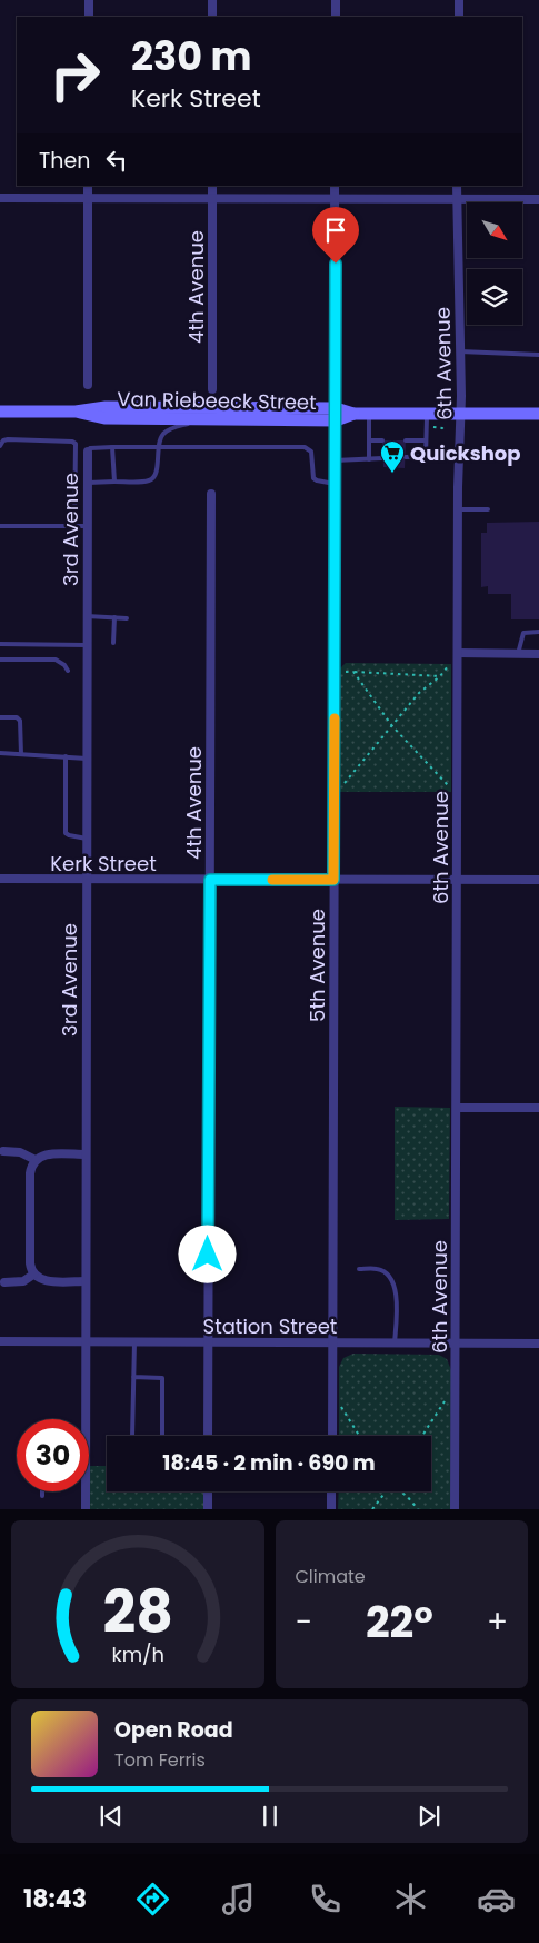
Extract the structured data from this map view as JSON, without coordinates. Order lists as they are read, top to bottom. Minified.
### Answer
{"streets":{"main road":["Van Riebeeck Street"],"street":["4th Avenue","6th Avenue","3rd Avenue","Kerk Street","5th Avenue","Station Street"]},"crossings":[["4th Avenue","Kerk Street"],["4th Avenue","Station Street"],["6th Avenue","Van Riebeeck Street"],["6th Avenue","Kerk Street"],["6th Avenue","Station Street"],["Van Riebeeck Street","5th Avenue"],["3rd Avenue","Kerk Street"],["3rd Avenue","Station Street"],["Kerk Street","5th Avenue"],["5th Avenue","Station Street"]],"places":{"supermarket":["Quickshop"]},"north":"bottom right","page":{"turn":["230 m","Kerk Street"],"then":"Then","limit":"30","trip":"18:45 · 2 min · 690 m","tile":"Climate","heat":["−","22°","+"],"song":["Open Road","Tom Ferris"],"tabs":"18:43","gauge":["28","km/h"]}}
